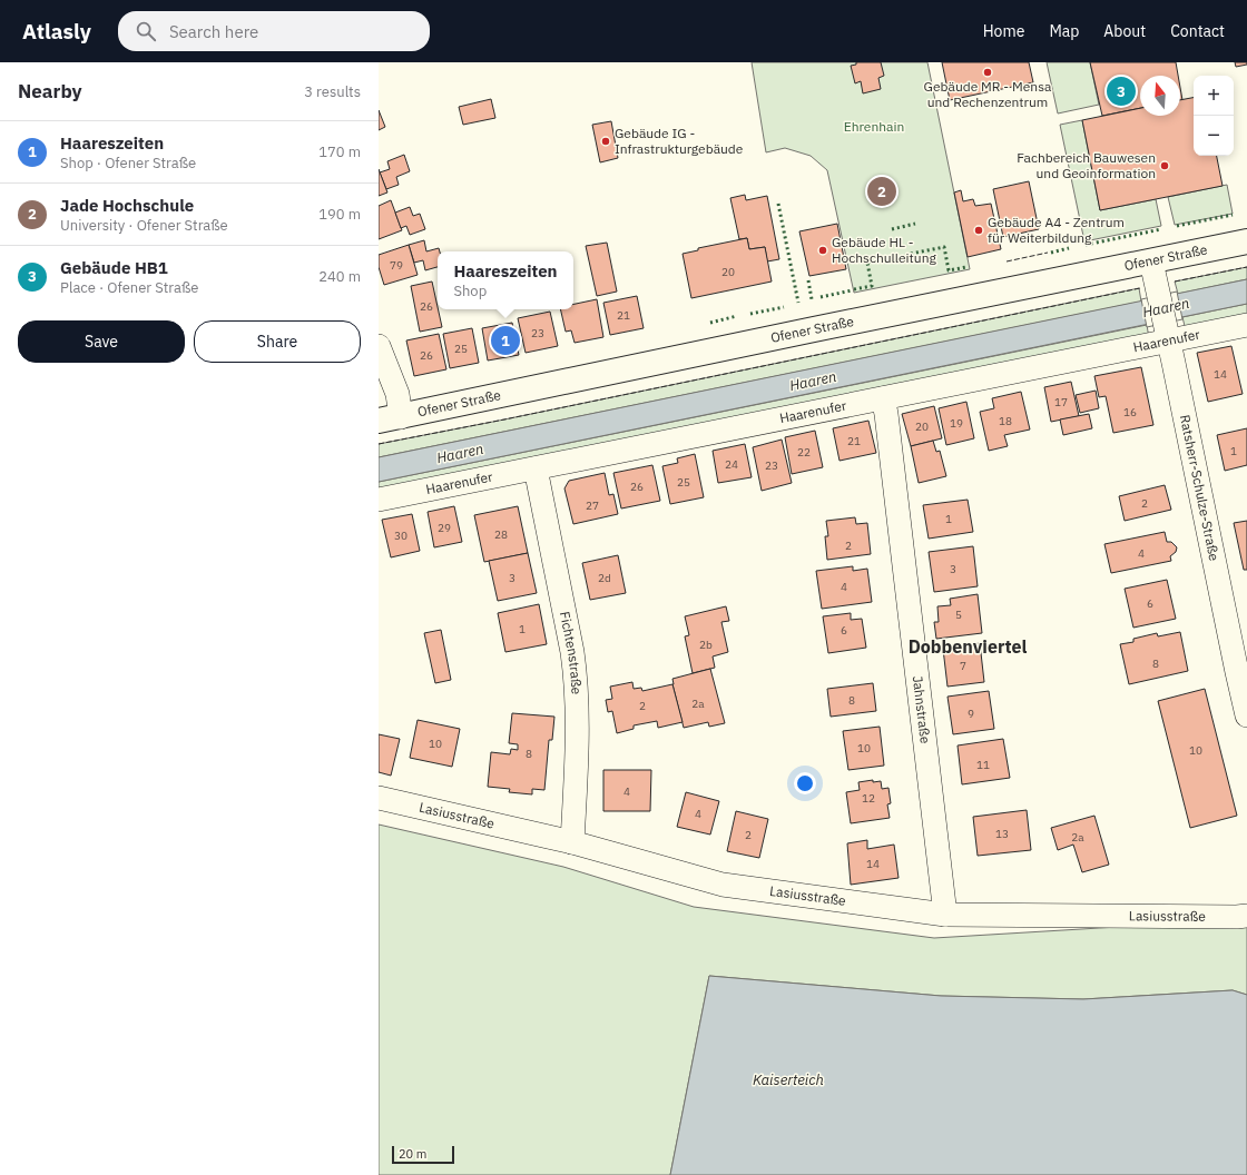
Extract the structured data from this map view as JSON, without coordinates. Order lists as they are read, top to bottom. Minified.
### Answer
{"streets":{"main road":["Ofener Straße"],"street":["Haarenufer","Ratsherr-Schulze-Straße","Fichtenstraße","Jahnstraße","Lasiusstraße"]},"crossings":[["Ofener Straße","Ratsherr-Schulze-Straße"],["Haarenufer","Ratsherr-Schulze-Straße"],["Haarenufer","Fichtenstraße"],["Haarenufer","Jahnstraße"],["Fichtenstraße","Lasiusstraße"],["Jahnstraße","Lasiusstraße"]],"districts":["Dobbenviertel"],"water":["Haaren","Kaiserteich"],"parks":["Ehrenhain"],"places":["Gebäude MR - Mensa und Rechenzentrum","Gebäude IG - Infrastrukturgebäude","Fachbereich Bauwesen und Geoinformation","Gebäude A4 - Zentrum für Weiterbildung","Gebäude HL - Hochschulleitung"],"house_numbers":["79","20","26","21","23","25","26","14","17","16","18","19","20","21","1","22","24","23","25","26","2","27","1","29","28","30","2","4","3","3","2d","4","6","5","1","6","2b","8","7","8","2a","2","9","10","10","10","8","11","4","12","4","13","2","2a","14"],"scale_bar":"20 m","north":"top","page":{"header":"Atlasly","search":"Search here","nav":["Home","Map","About","Contact"],"heading":["Nearby","3 results"],"pins":["3","2","1"],"map_buttons":["+","−"],"list":[{"mark":"1","name":"Haareszeiten","note":"Shop · Ofener Straße","value":"170 m"},{"mark":"2","name":"Jade Hochschule","note":"University · Ofener Straße","value":"190 m"},{"mark":"3","name":"Gebäude HB1","note":"Place · Ofener Straße","value":"240 m"}],"popup":["Haareszeiten","Shop"],"buttons":["Save","Share"],"scale":"20 m"}}
